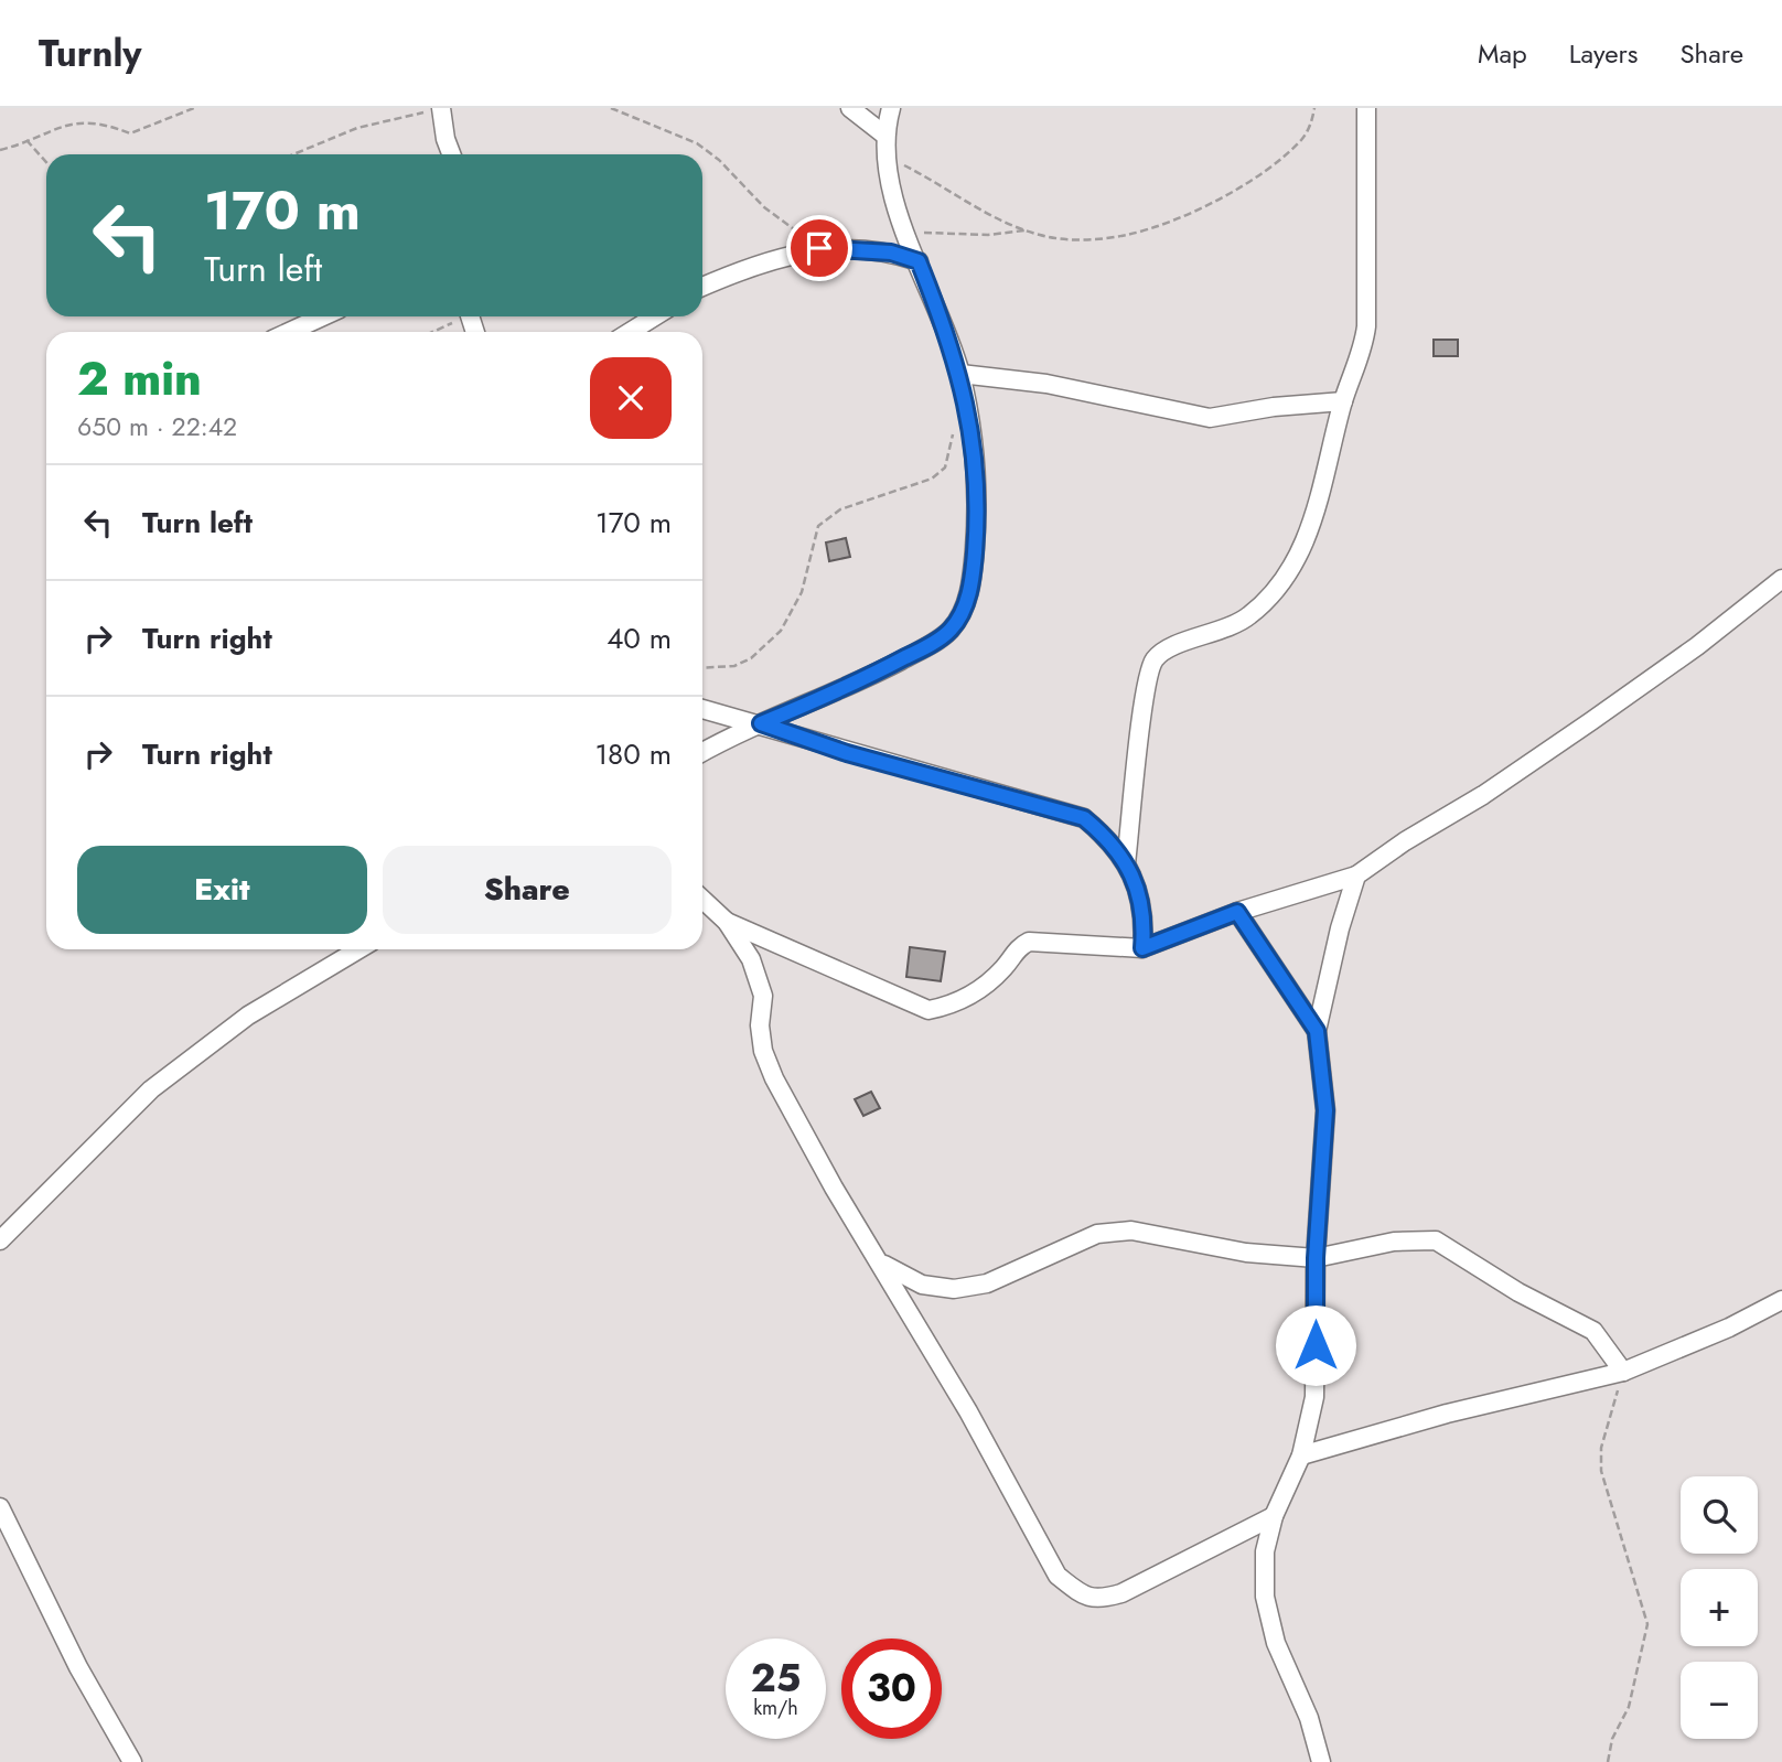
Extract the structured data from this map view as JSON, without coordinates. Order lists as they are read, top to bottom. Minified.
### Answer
{"page":{"header":"Turnly","nav":["Map","Layers","Share"],"turn":["170 m","Turn left"],"heading":["2 min","650 m · 22:42"],"list":[{"name":"Turn left","value":"170 m"},{"name":"Turn right","value":"40 m"},{"name":"Turn right","value":"180 m"}],"buttons":["Exit","Share"],"map_buttons":["+","−"],"speed":"25 km/h","limit":"30"}}
